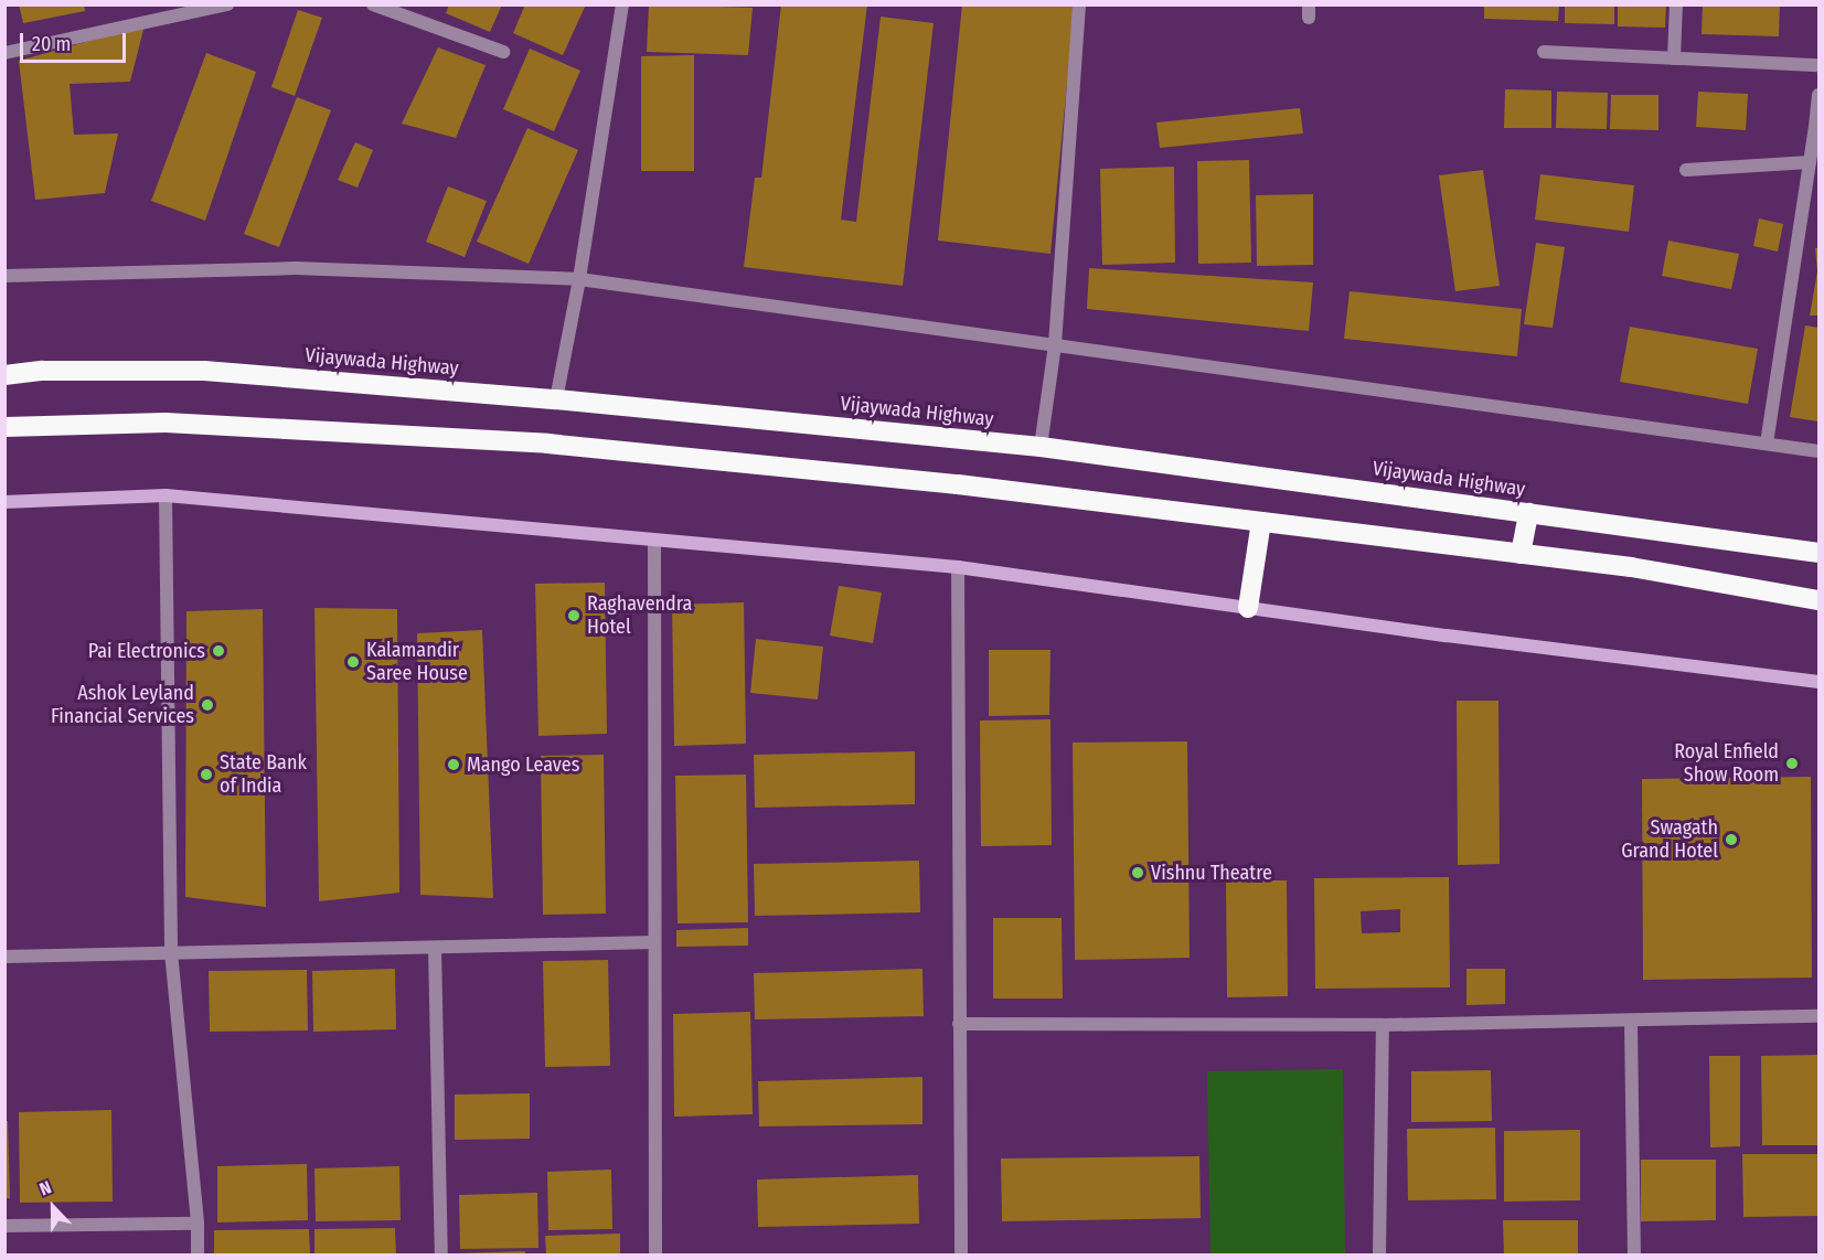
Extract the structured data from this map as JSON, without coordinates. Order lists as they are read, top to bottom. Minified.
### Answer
{"streets":{"highway":["Vijaywada Highway"]},"places":["Raghavendra Hotel","Pai Electronics","Kalamandir Saree House","Ashok Leyland Financial Services","Royal Enfield Show Room","Mango Leaves","State Bank of India","Swagath Grand Hotel","Vishnu Theatre"],"scale_bar":"20 m","north":"top"}
